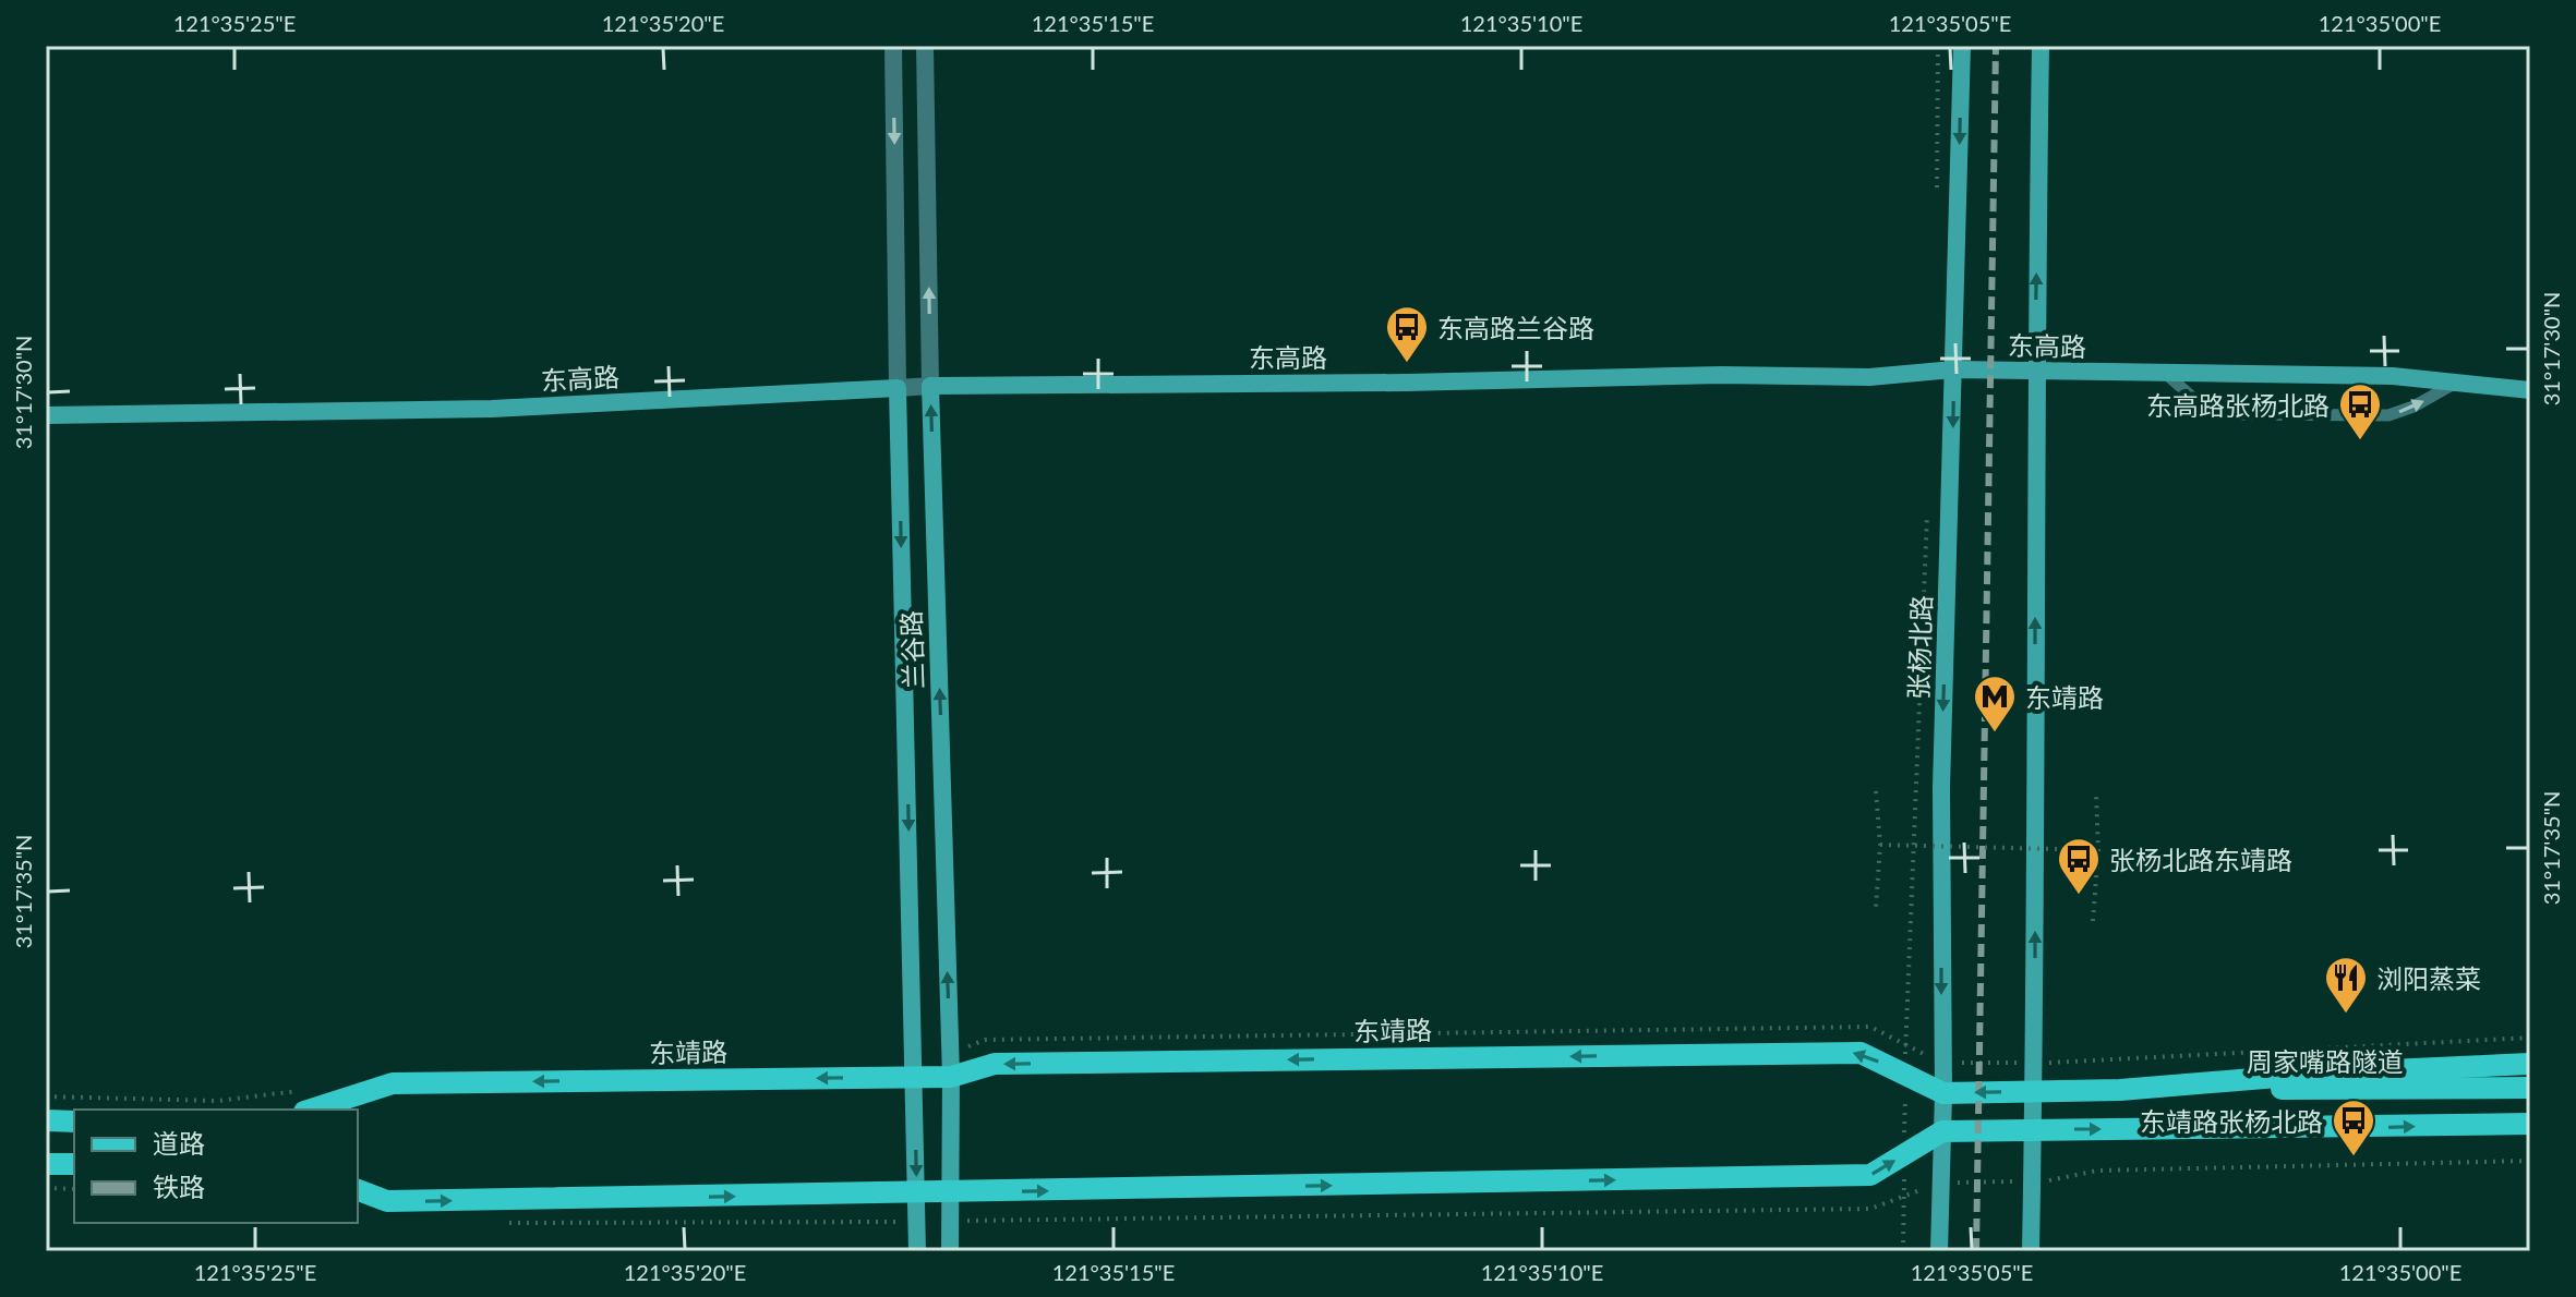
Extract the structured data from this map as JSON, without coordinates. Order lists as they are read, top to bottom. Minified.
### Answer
{"streets":{"main road":["东靖路","周家嘴路隧道"],"street":["东高路","张杨北路","兰谷路"]},"crossings":[["东高路","张杨北路"],["东高路","兰谷路"],["张杨北路","东靖路"],["兰谷路","东靖路"],["东靖路","周家嘴路隧道"]],"places":{"bus stop":["东高路兰谷路","东高路张杨北路","张杨北路东靖路","东靖路张杨北路"],"metro station":["东靖路"],"restaurant":["浏阳蒸菜"]},"legend":["道路","铁路"],"coordinates":["121°35'25\"E","121°35'20\"E","121°35'15\"E","121°35'10\"E","121°35'05\"E","121°35'00\"E","31°17'30\"N","31°17'35\"N"]}
